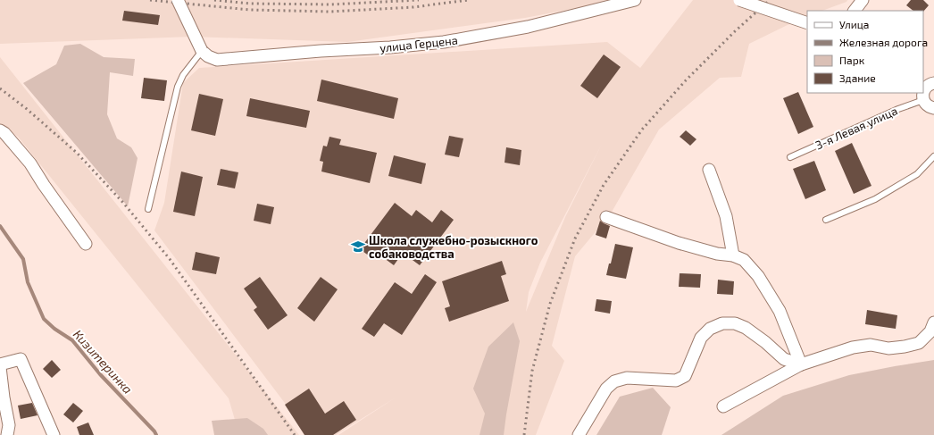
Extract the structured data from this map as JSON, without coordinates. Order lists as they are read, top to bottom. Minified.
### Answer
{"streets":{"street":["улица Герцена"],"lane":["3-я Левая улица"]},"water":["Кизитеринка"],"places":{"school or university":["Школа служебно-розыскного собаководства"]},"legend":["Улица","Железная дорога","Парк","Здание"]}
